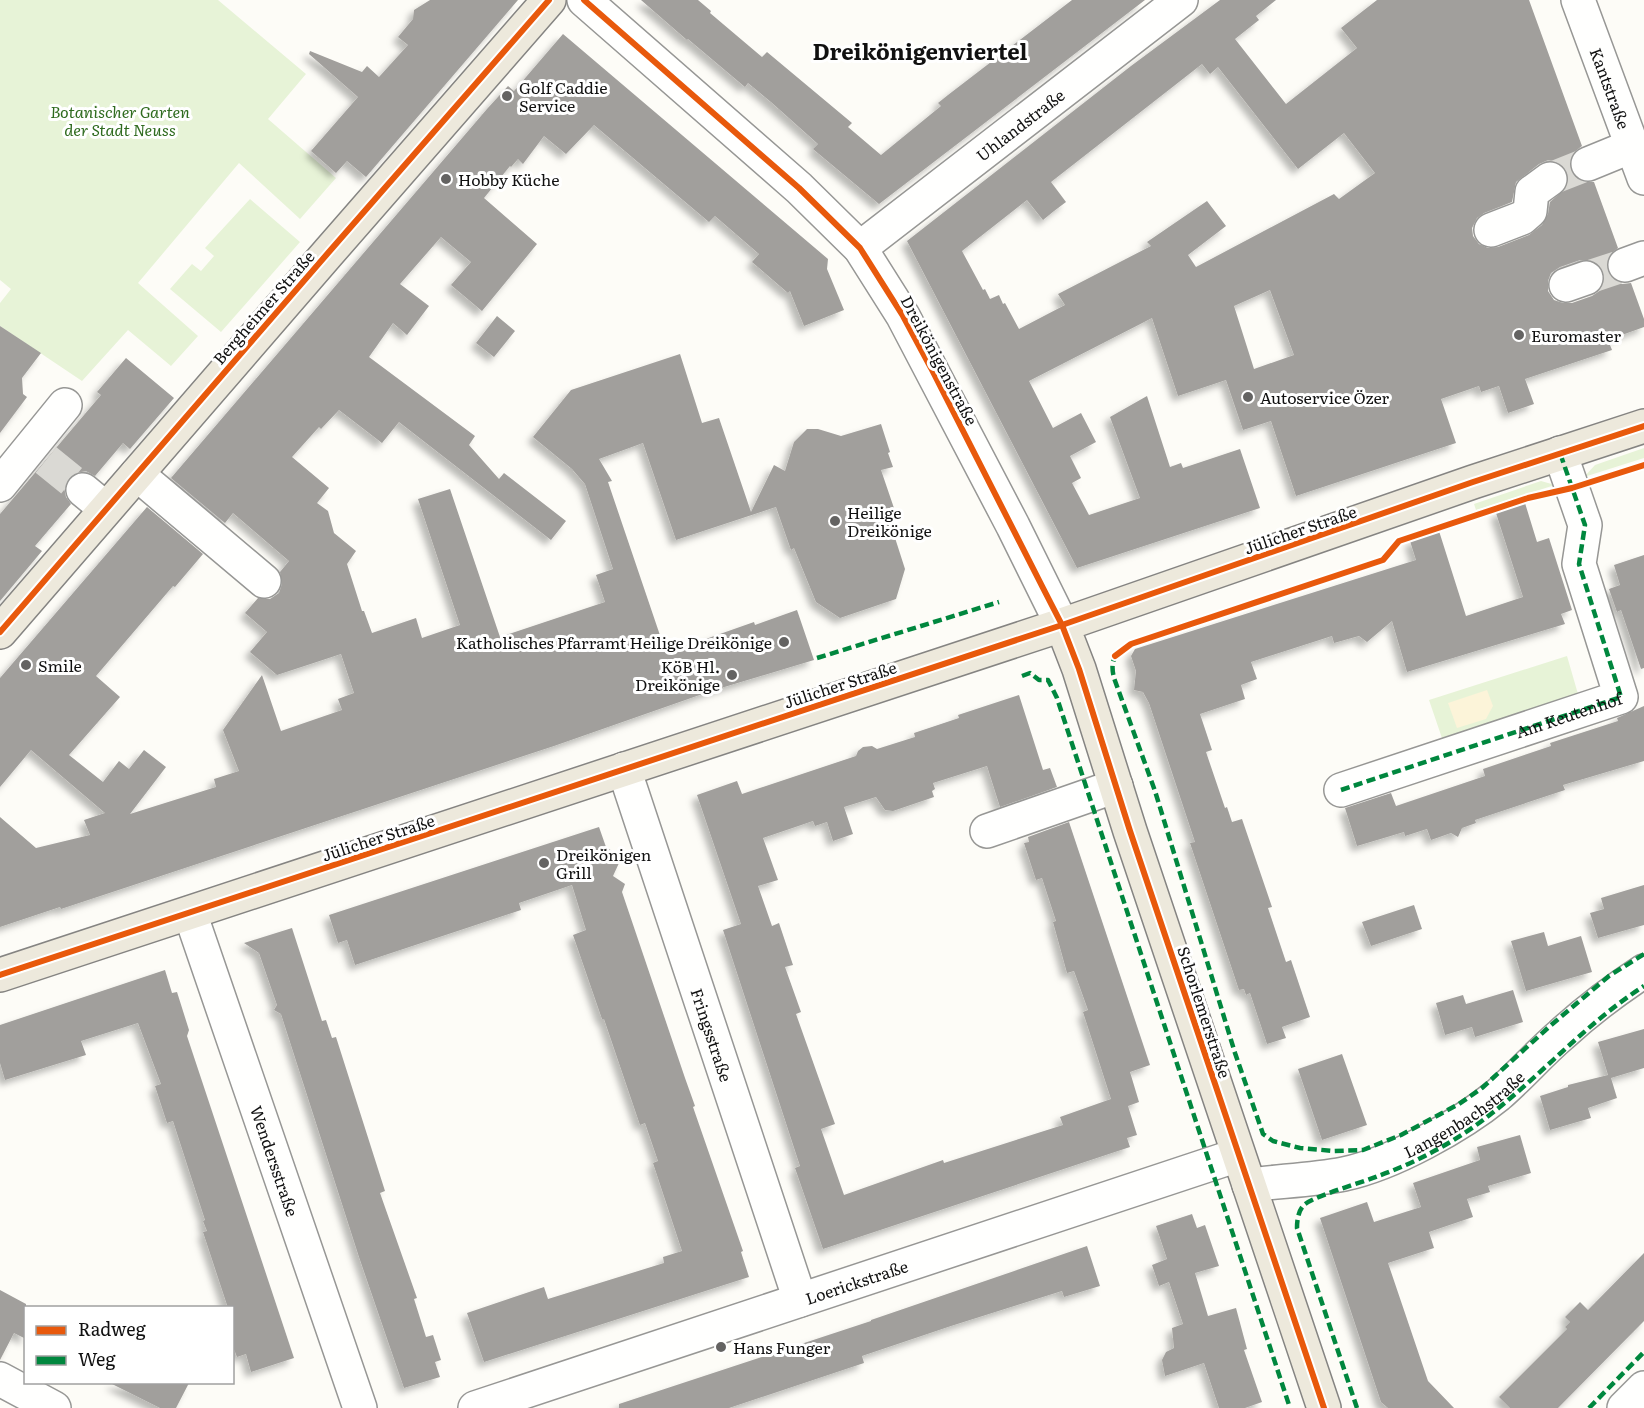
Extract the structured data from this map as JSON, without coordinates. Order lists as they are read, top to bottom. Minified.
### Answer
{"streets":{"main road":["Bergheimer Straße","Jülicher Straße","Schorlemerstraße"],"street":["Kantstraße","Uhlandstraße","Dreikönigenstraße","Am Keutenhof","Fringsstraße","Langenbachstraße","Wendersstraße","Loerickstraße"]},"crossings":[["Uhlandstraße","Dreikönigenstraße"],["Dreikönigenstraße","Jülicher Straße"],["Dreikönigenstraße","Schorlemerstraße"],["Jülicher Straße","Am Keutenhof"],["Jülicher Straße","Schorlemerstraße"],["Jülicher Straße","Fringsstraße"],["Jülicher Straße","Wendersstraße"],["Schorlemerstraße","Langenbachstraße"],["Schorlemerstraße","Loerickstraße"],["Fringsstraße","Loerickstraße"],["Langenbachstraße","Loerickstraße"]],"districts":["Dreikönigenviertel"],"parks":["Botanischer Garten der Stadt Neuss"],"places":["Golf Caddie Service","Hobby Küche","Euromaster","Autoservice Özer","Heilige Dreikönige","Katholisches Pfarramt Heilige Dreikönige","Smile","KöB Hl. Dreikönige","Dreikönigen Grill","Hans Funger"],"legend":["Radweg","Weg"]}
